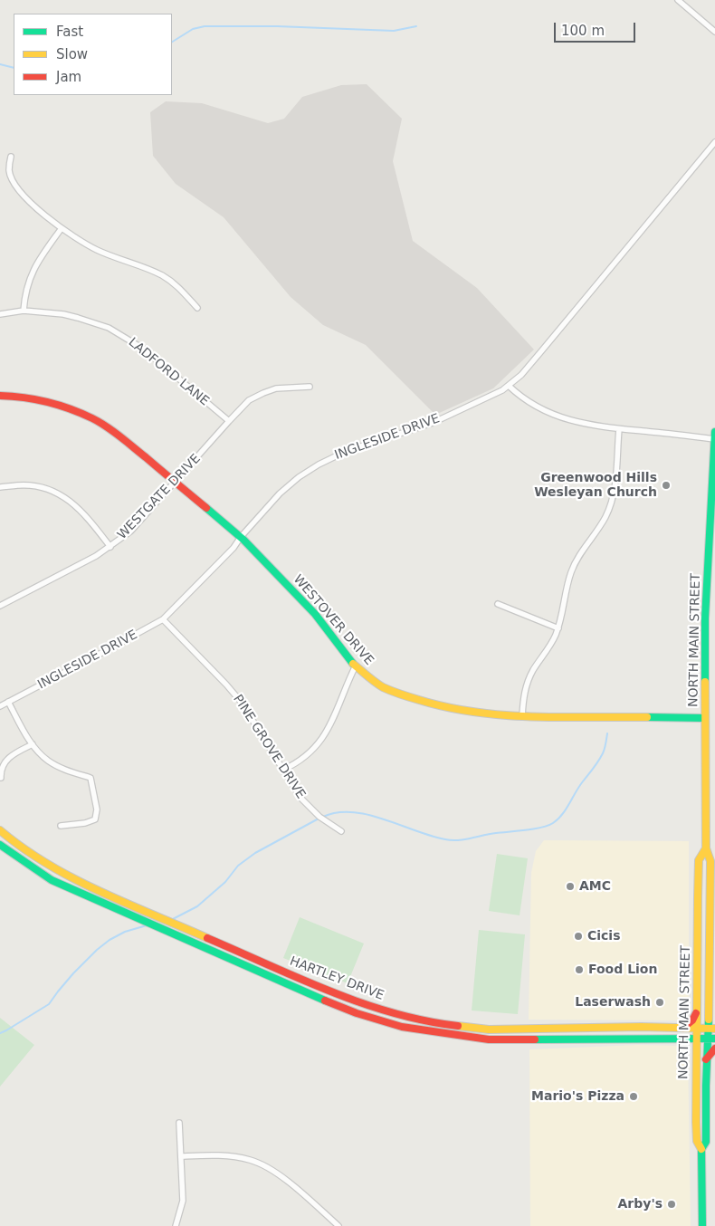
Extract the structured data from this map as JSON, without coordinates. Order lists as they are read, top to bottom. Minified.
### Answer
{"streets":{"street":["LADFORD LANE","INGLESIDE DRIVE","WESTGATE DRIVE","WESTOVER DRIVE","NORTH MAIN STREET","PINE GROVE DRIVE","HARTLEY DRIVE"]},"crossings":[["LADFORD LANE","WESTGATE DRIVE"],["INGLESIDE DRIVE","WESTOVER DRIVE"],["INGLESIDE DRIVE","PINE GROVE DRIVE"],["WESTGATE DRIVE","WESTOVER DRIVE"],["WESTOVER DRIVE","NORTH MAIN STREET"],["NORTH MAIN STREET","HARTLEY DRIVE"]],"places":["Greenwood Hills Wesleyan Church","AMC","Cicis","Food Lion","Laserwash","Mario's Pizza","Arby's"],"legend":["Fast","Slow","Jam"],"scale_bar":"100 m"}
